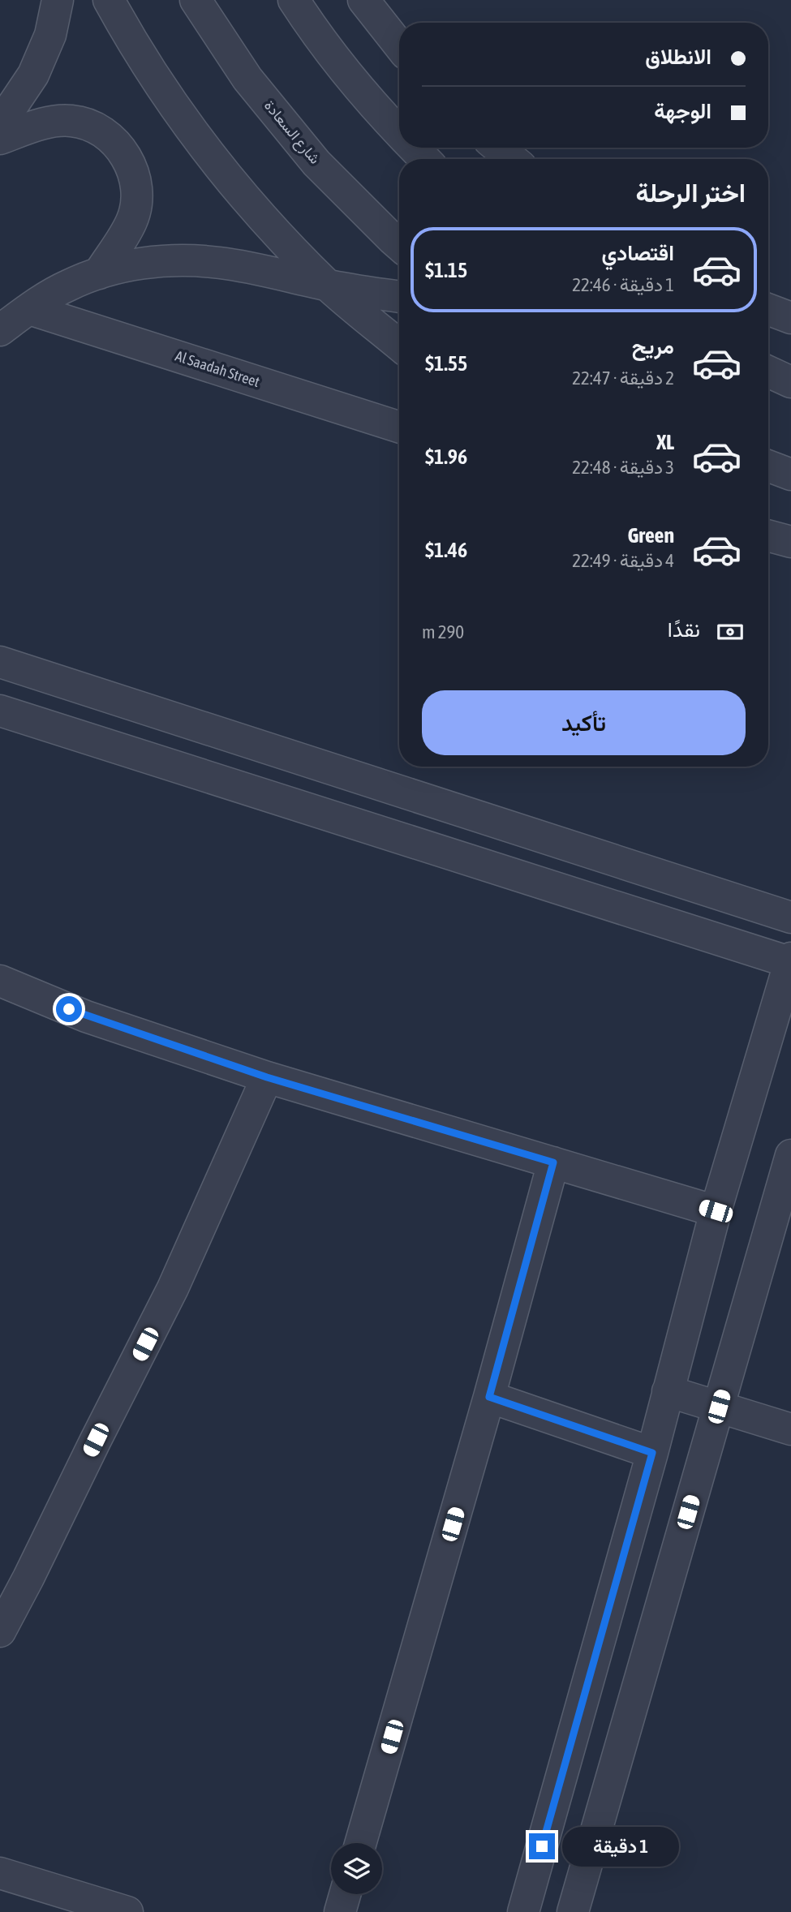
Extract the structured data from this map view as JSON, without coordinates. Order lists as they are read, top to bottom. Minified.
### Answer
{"streets":{"street":["شارع السعادة","Al Saadah Street"]},"page":{"banner":["الانطلاق","الوجهة"],"heading":"اختر الرحلة","list":[{"name":"اقتصادي","note":"1 دقيقة · 22:46","value":"$1.15"},{"name":"مريح","note":"2 دقيقة · 22:47","value":"$1.55"},{"name":"XL","note":"3 دقيقة · 22:48","value":"$1.96"},{"name":"Green","note":"4 دقيقة · 22:49","value":"$1.46"}],"pay":["نقدًا","290 m"],"buttons":"تأكيد","bubble":"1 دقيقة"}}
